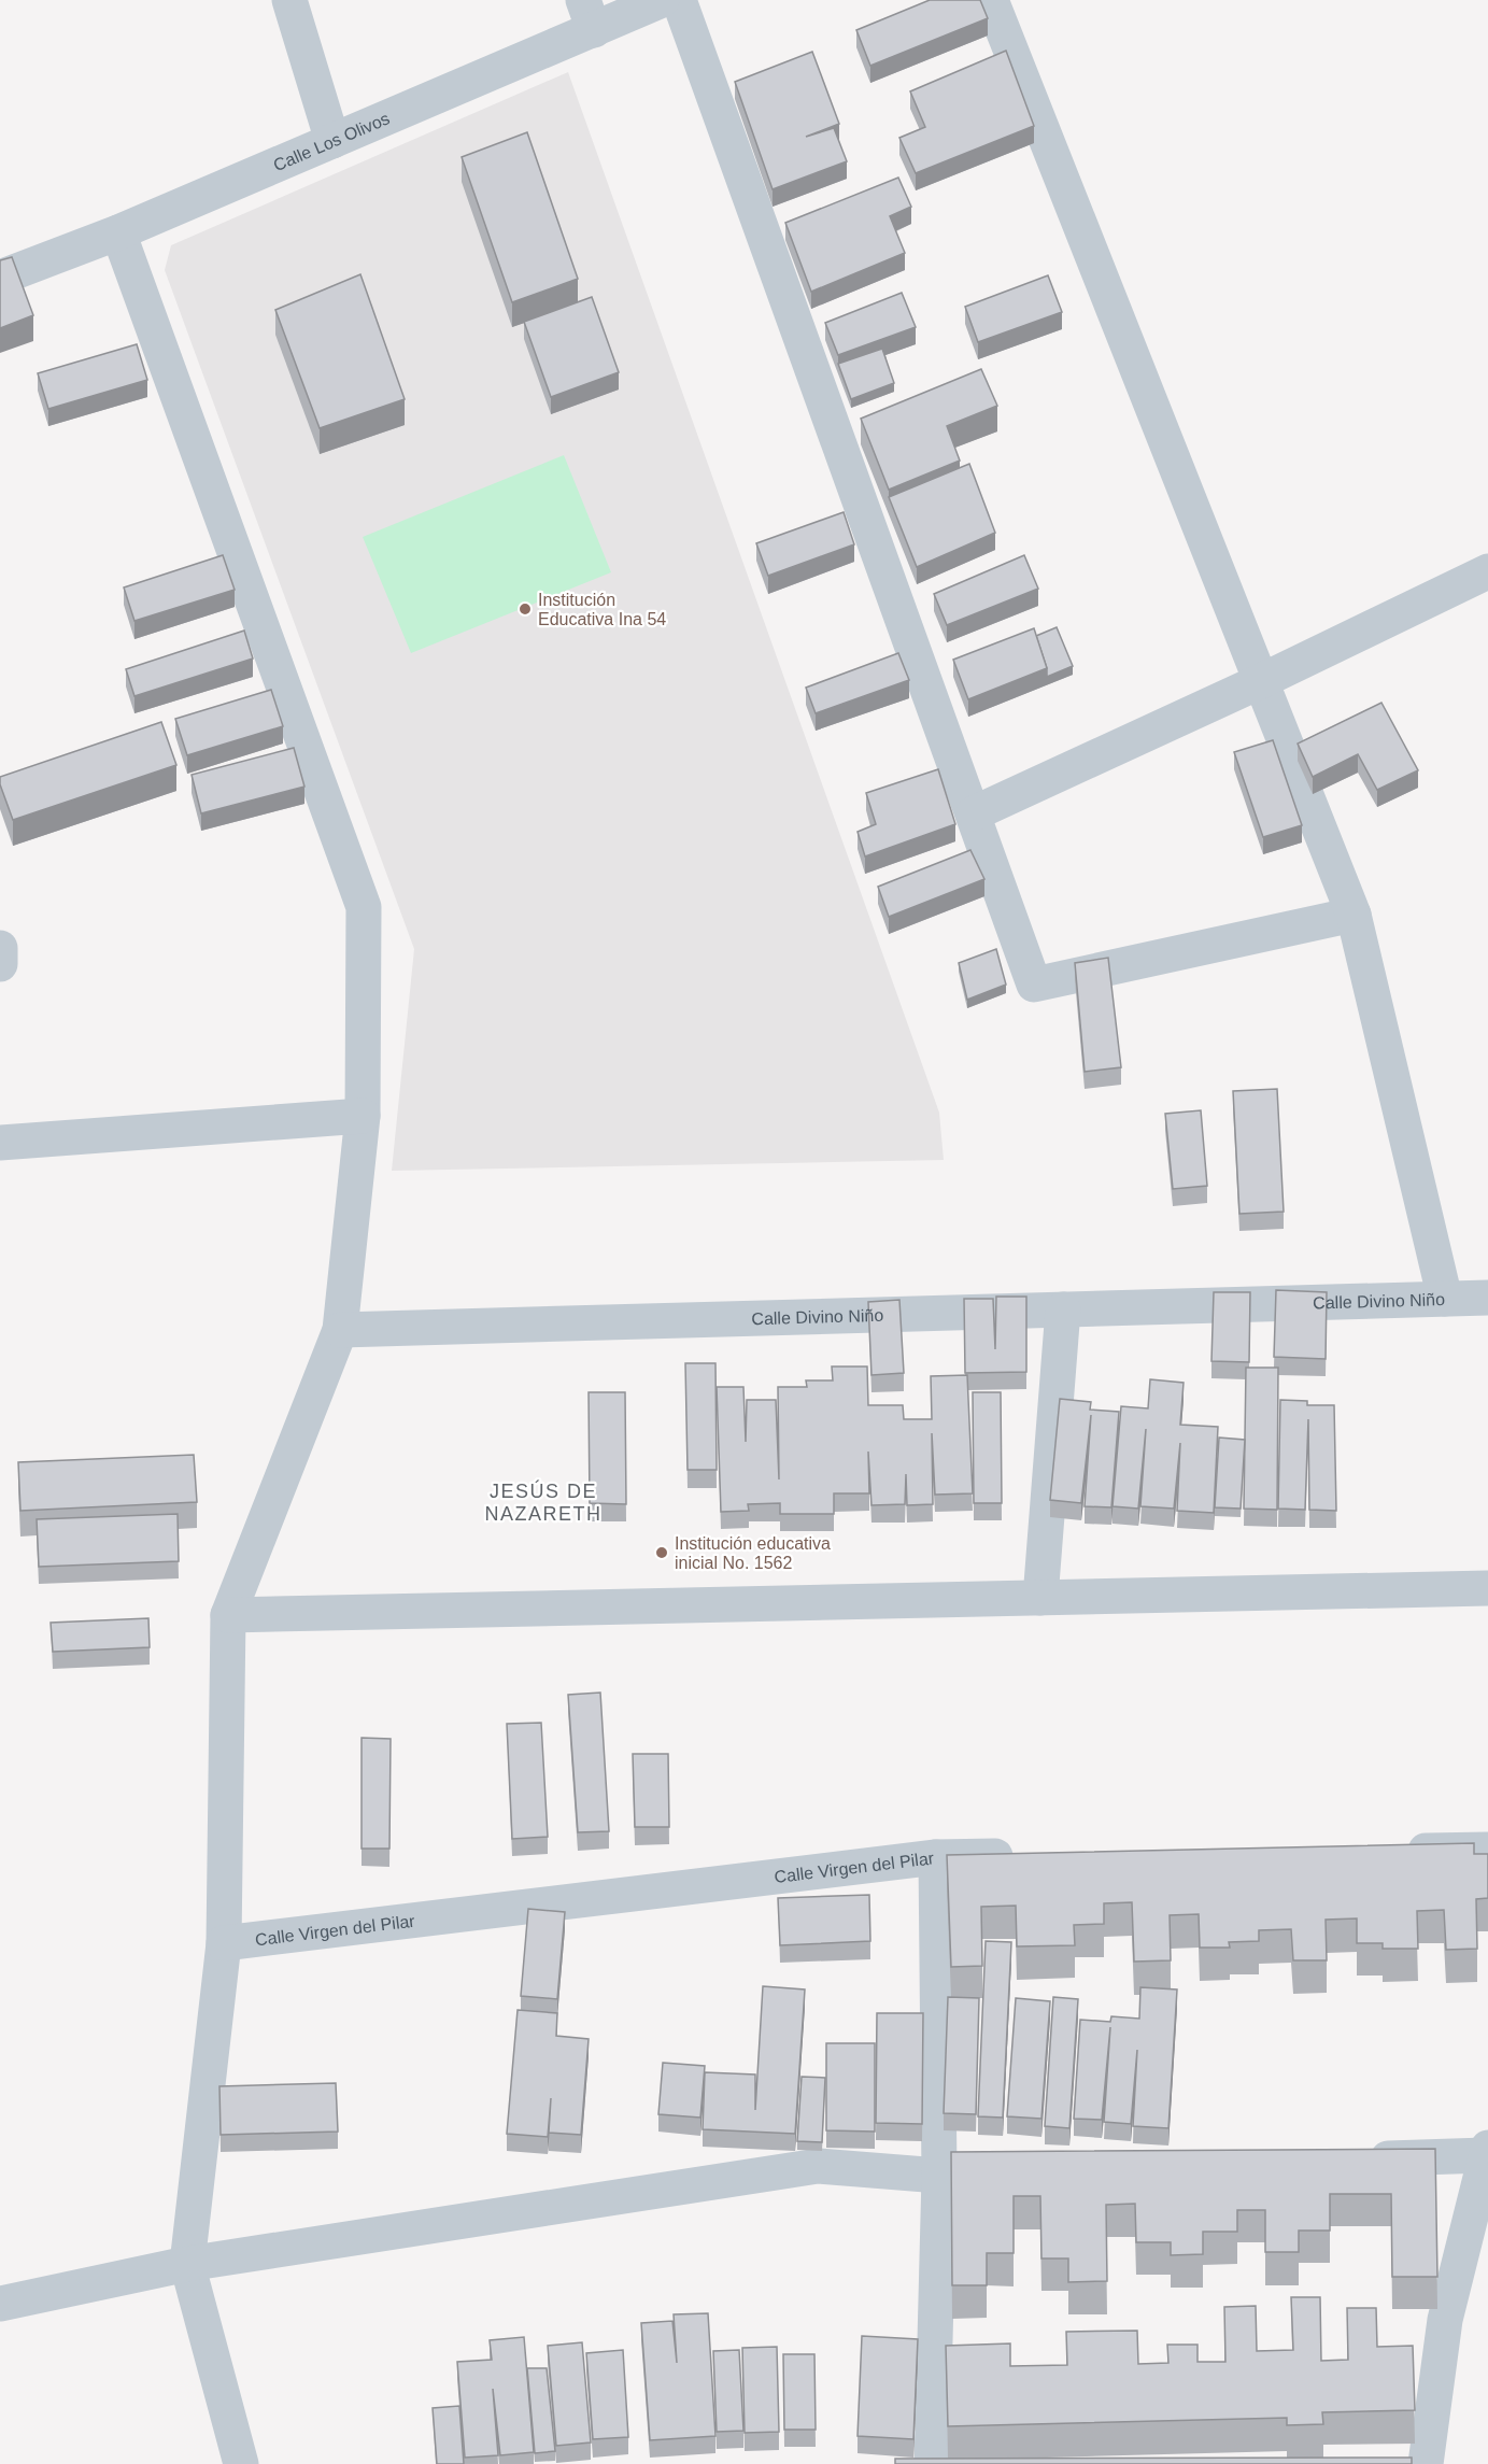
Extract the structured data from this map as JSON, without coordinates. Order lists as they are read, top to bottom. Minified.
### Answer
{"streets":{"street":["Calle Los Olivos","Calle Divino Niño","Calle Virgen del Pilar"]},"districts":["JESÚS DE NAZARETH"],"places":["Institución Educativa Ina 54","Institución educativa inicial No. 1562"]}
